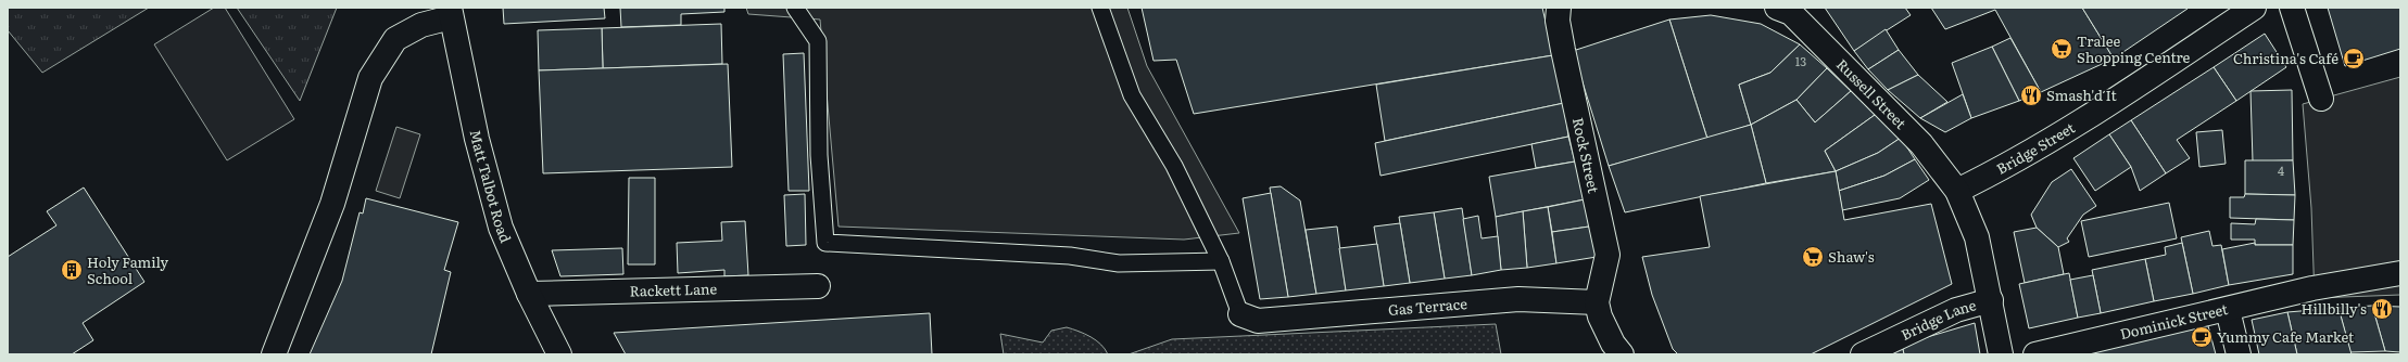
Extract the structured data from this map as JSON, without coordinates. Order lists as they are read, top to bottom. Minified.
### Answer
{"streets":{"street":["Russell Street","Bridge Street","Rock Street","Matt Talbot Road","Rackett Lane","Gas Terrace","Bridge Lane","Dominick Street"]},"crossings":[["Russell Street","Bridge Street"],["Rock Street","Gas Terrace"],["Matt Talbot Road","Rackett Lane"]],"places":{"supermarket":["Tralee Shopping Centre","Shaw's"],"cafe":["Christina's Café","Yummy Cafe Market"],"restaurant":["Smash'd It","Hillbilly's"],"building":["Holy Family School"]},"house_numbers":["13","4"]}
